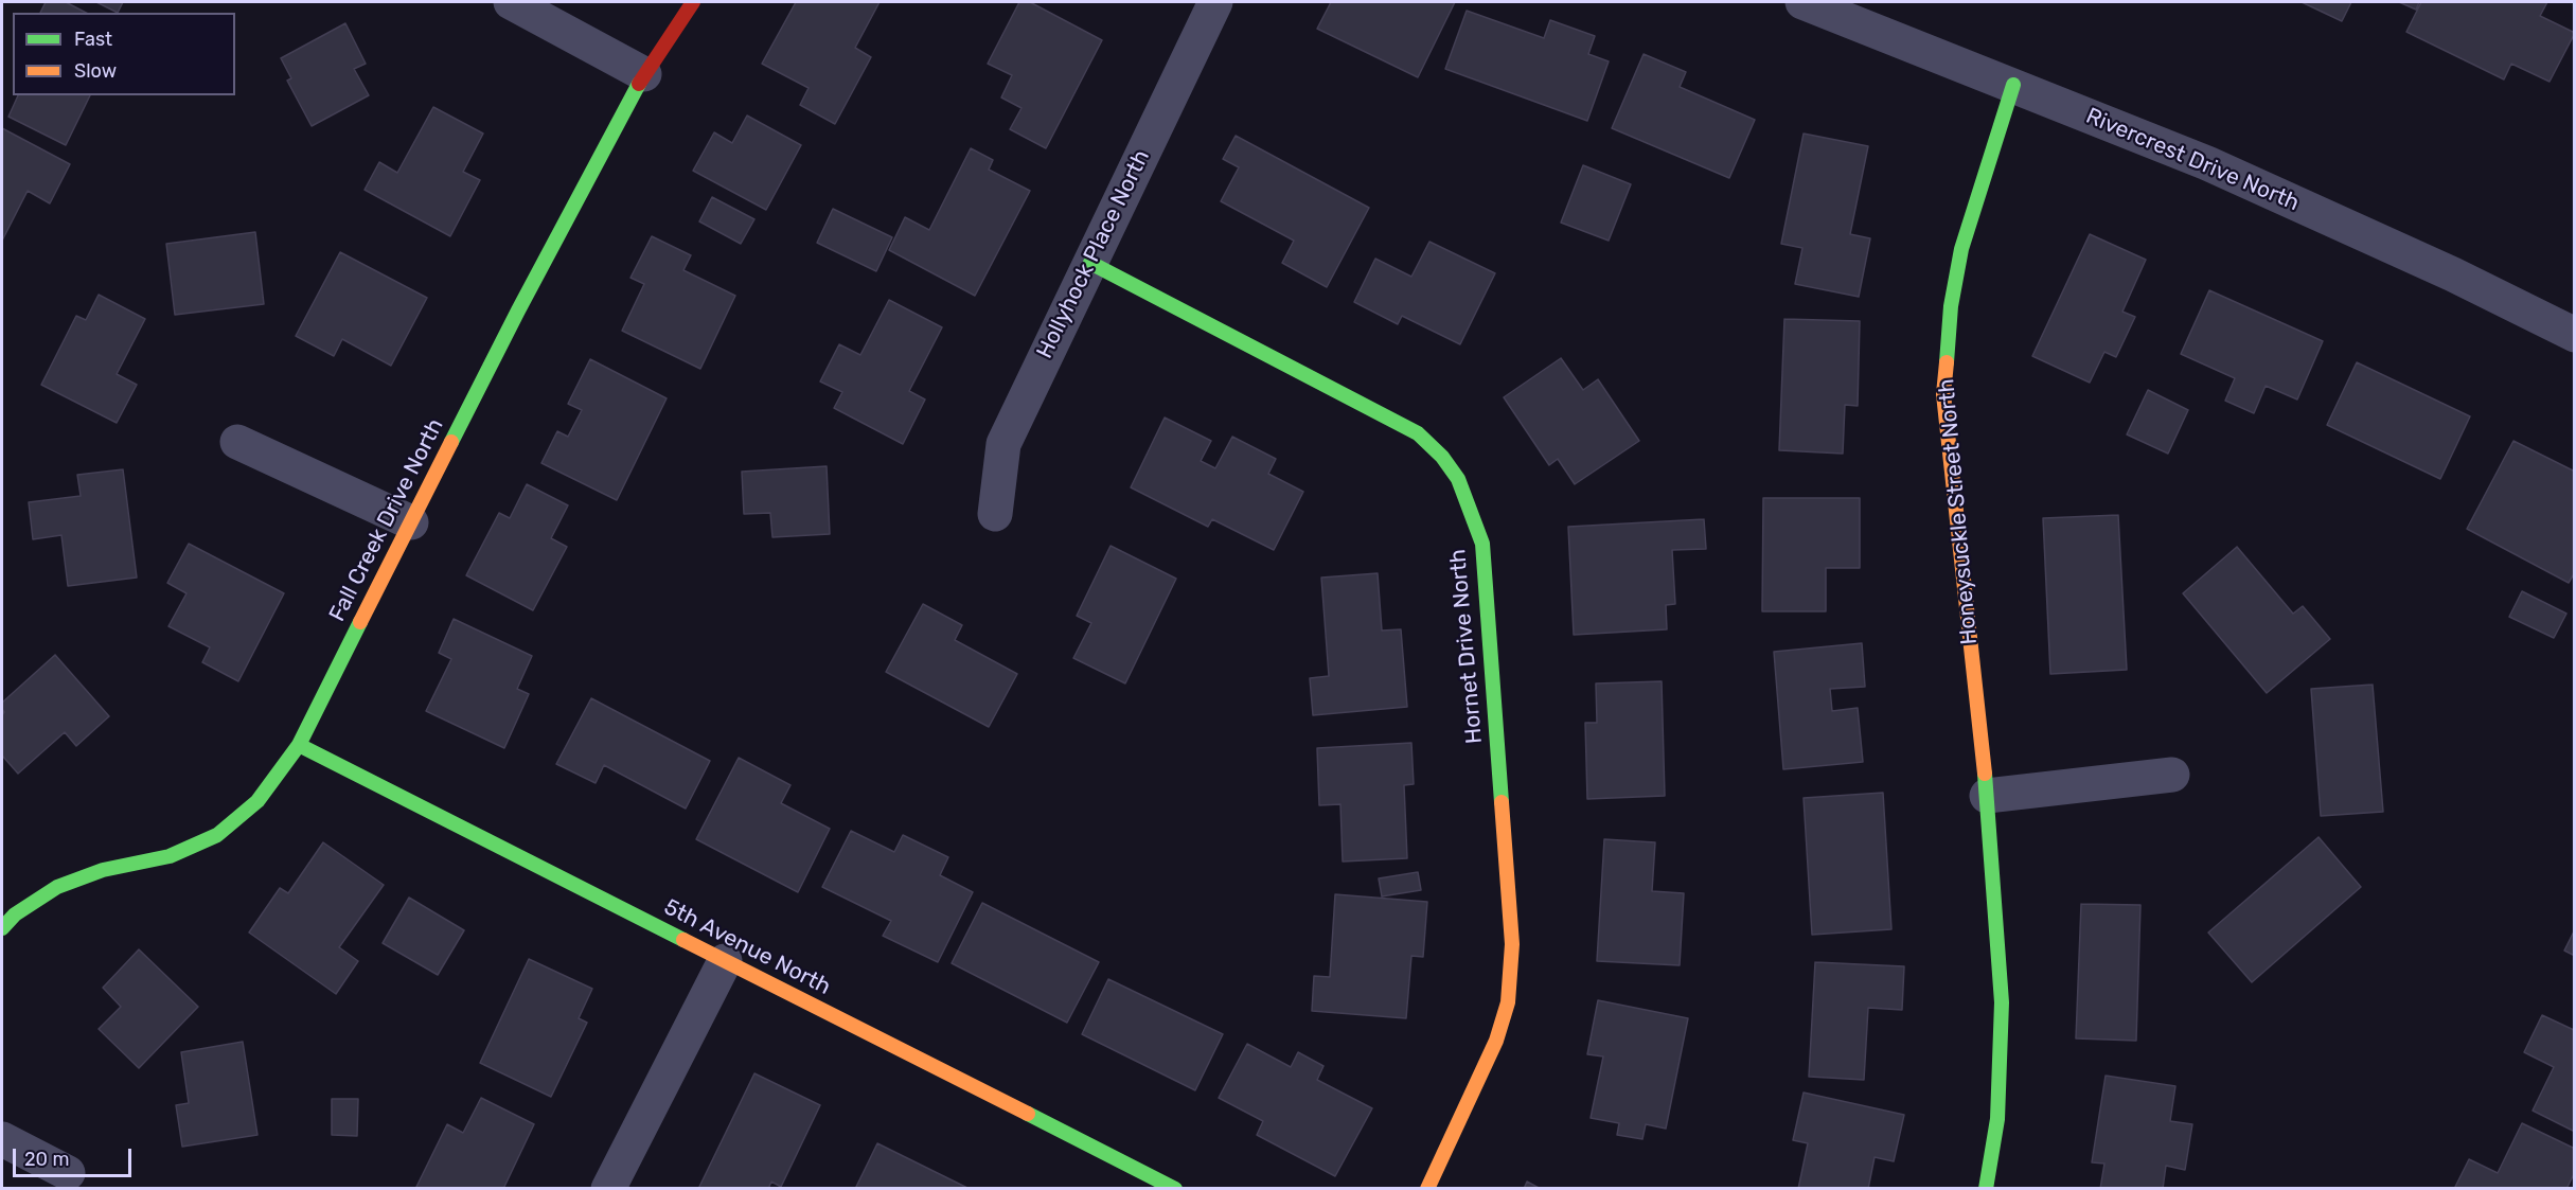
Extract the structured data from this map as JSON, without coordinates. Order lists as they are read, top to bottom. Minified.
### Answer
{"streets":{"street":["Rivercrest Drive North","Hollyhock Place North","Honeysuckle Street North","Fall Creek Drive North","Hornet Drive North","5th Avenue North"]},"crossings":[["Rivercrest Drive North","Honeysuckle Street North"],["Hollyhock Place North","Hornet Drive North"],["Fall Creek Drive North","5th Avenue North"]],"legend":["Fast","Slow"],"scale_bar":"20 m"}
